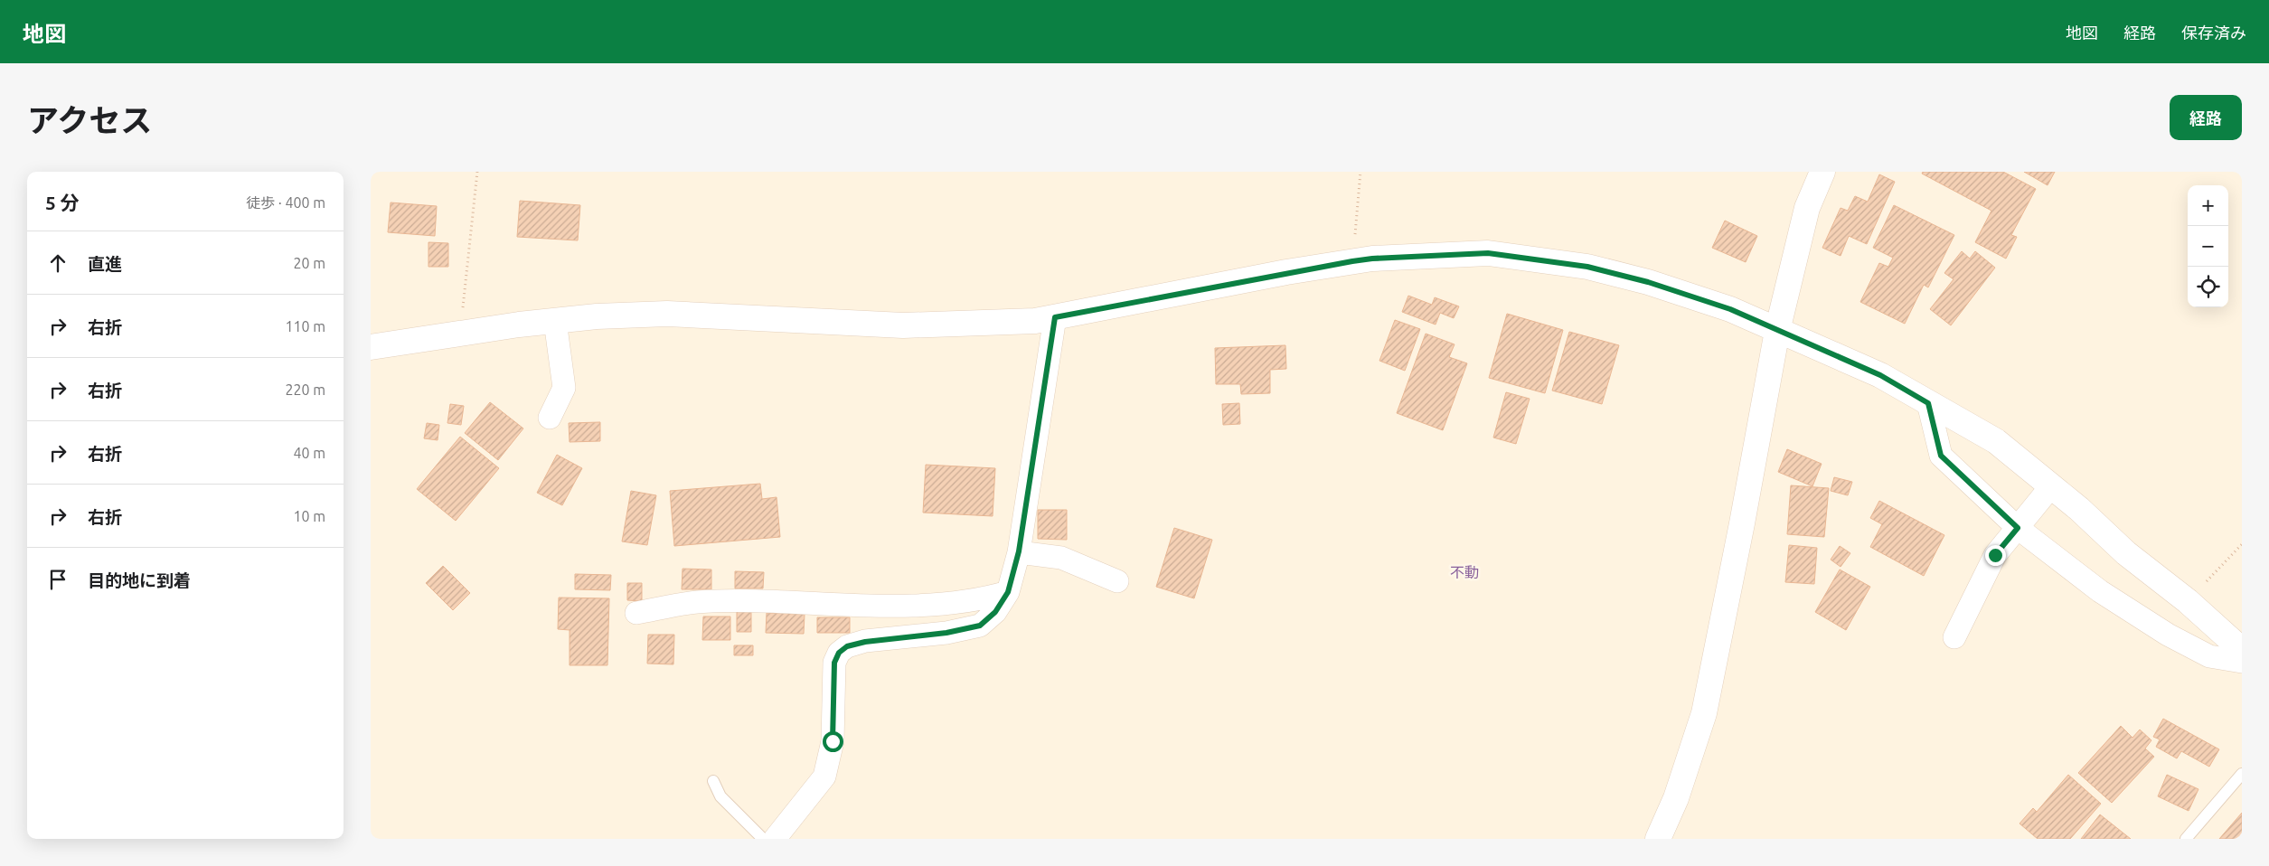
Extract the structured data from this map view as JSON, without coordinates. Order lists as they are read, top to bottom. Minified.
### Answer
{"districts":["不動"],"page":{"header":"地図","nav":["地図","経路","保存済み"],"title":"アクセス","buttons":"経路","heading":["5 分","徒歩 · 400 m"],"map_buttons":["+","−"],"list":[["直進","20 m"],["右折","110 m"],["右折","220 m"],["右折","40 m"],["右折","10 m"],"目的地に到着"]}}
